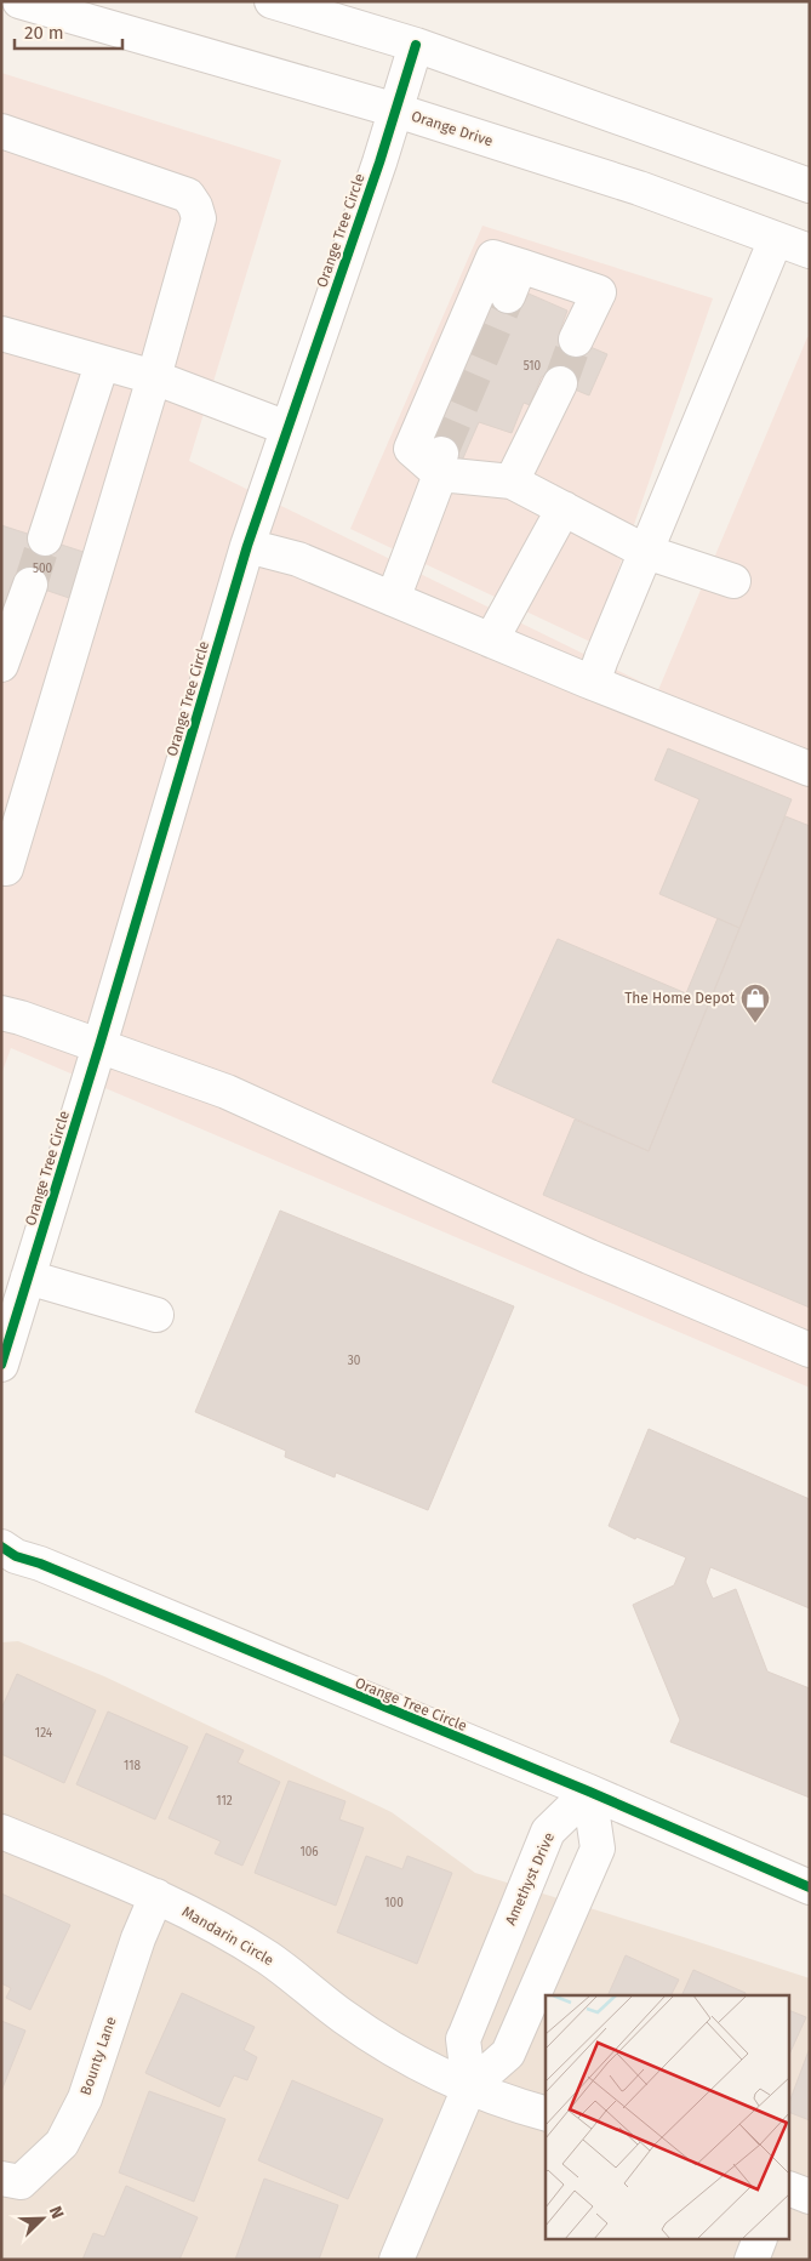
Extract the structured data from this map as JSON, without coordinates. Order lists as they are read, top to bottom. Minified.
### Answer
{"streets":{"street":["Orange Drive","Orange Tree Circle","Amethyst Drive","Mandarin Circle","Bounty Lane"]},"crossings":[["Orange Drive","Orange Tree Circle"],["Orange Tree Circle","Amethyst Drive"],["Amethyst Drive","Mandarin Circle"],["Mandarin Circle","Bounty Lane"]],"places":{"shop":["The Home Depot"]},"house_numbers":["510","500","30","124","118","112","106","100"],"scale_bar":"20 m","north":"top right"}
